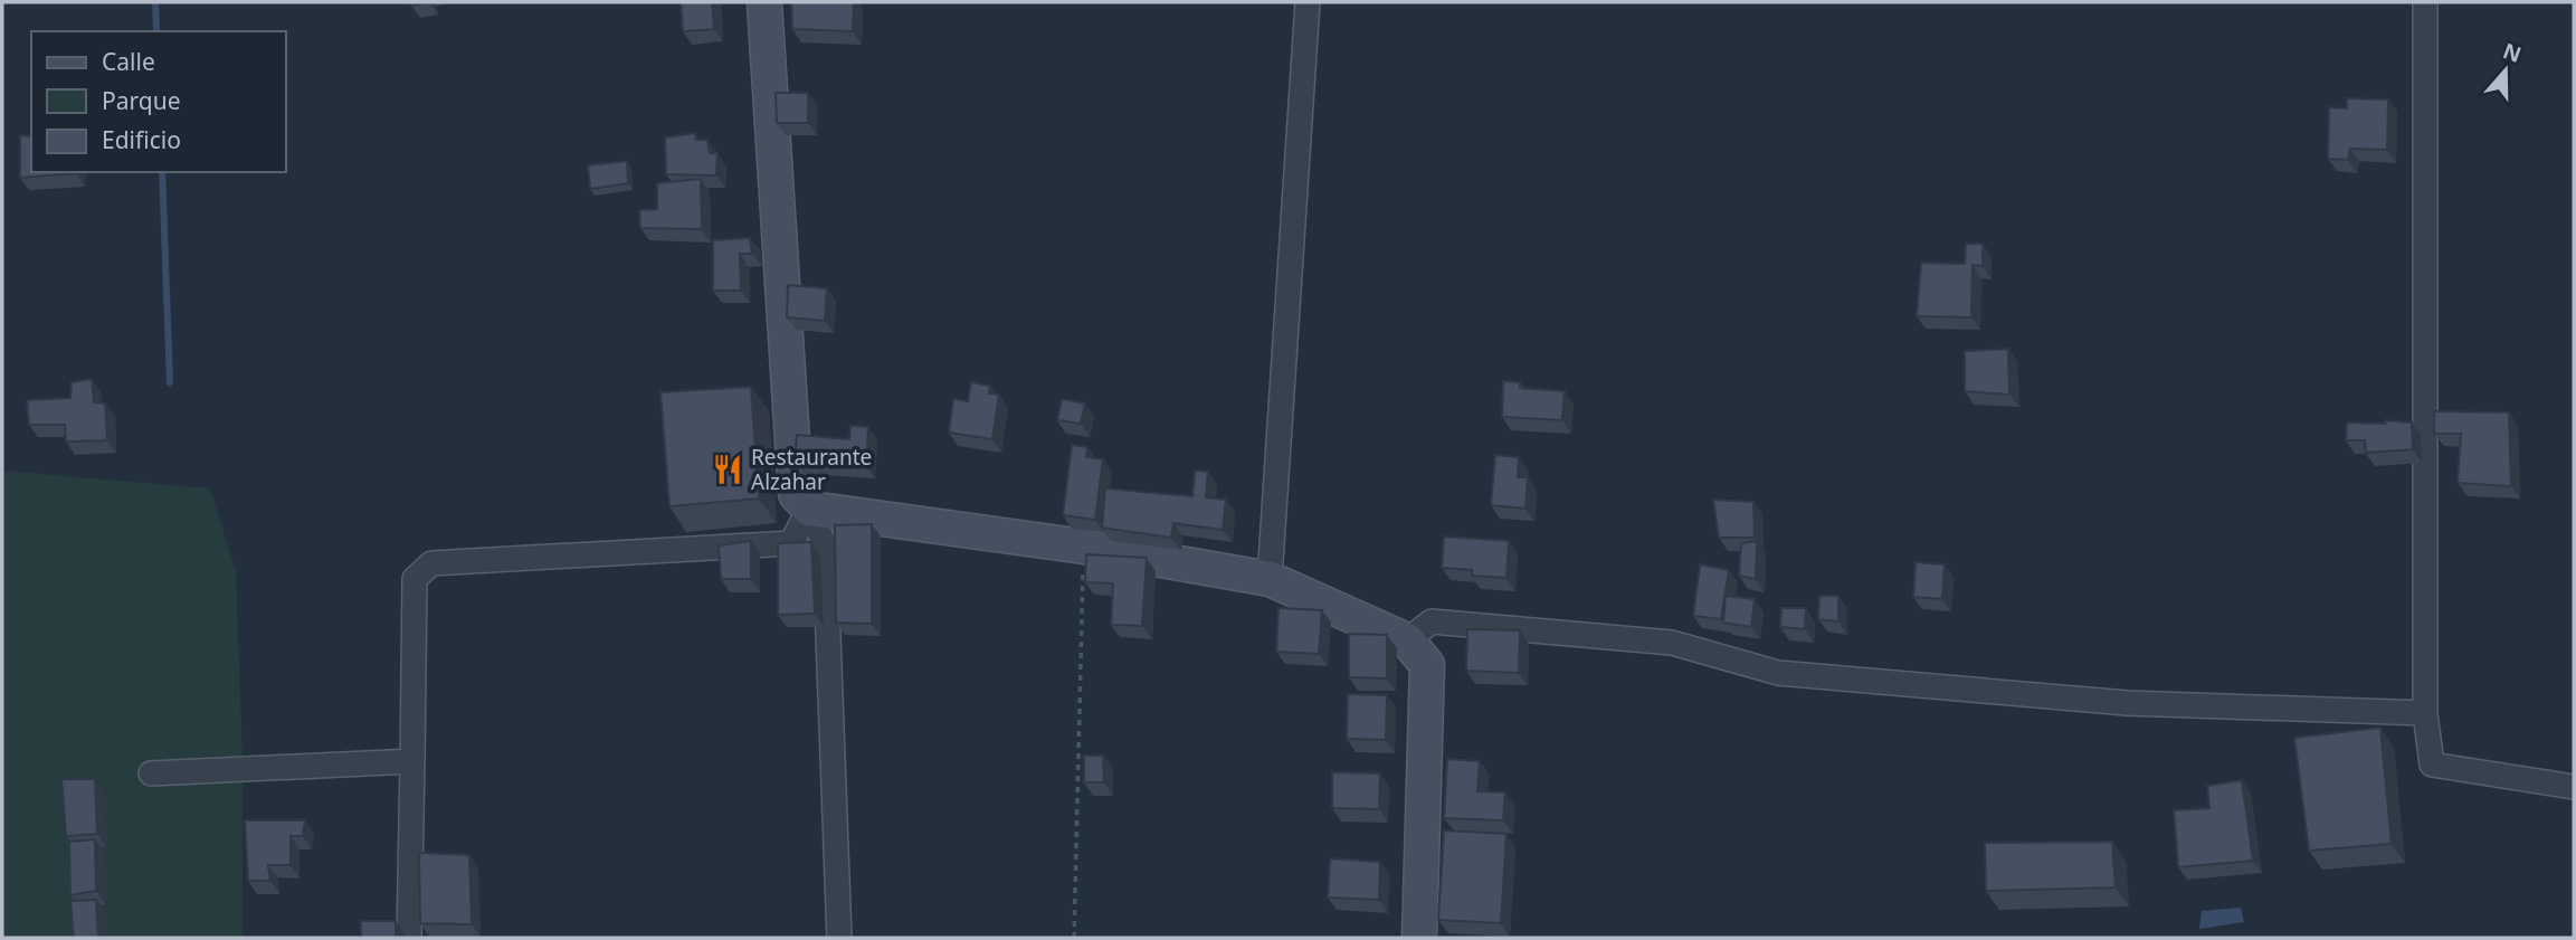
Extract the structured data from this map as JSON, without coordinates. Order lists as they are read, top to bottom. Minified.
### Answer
{"places":{"restaurant":["Restaurante Alzahar"]},"legend":["Calle","Parque","Edificio"],"north":"top"}
